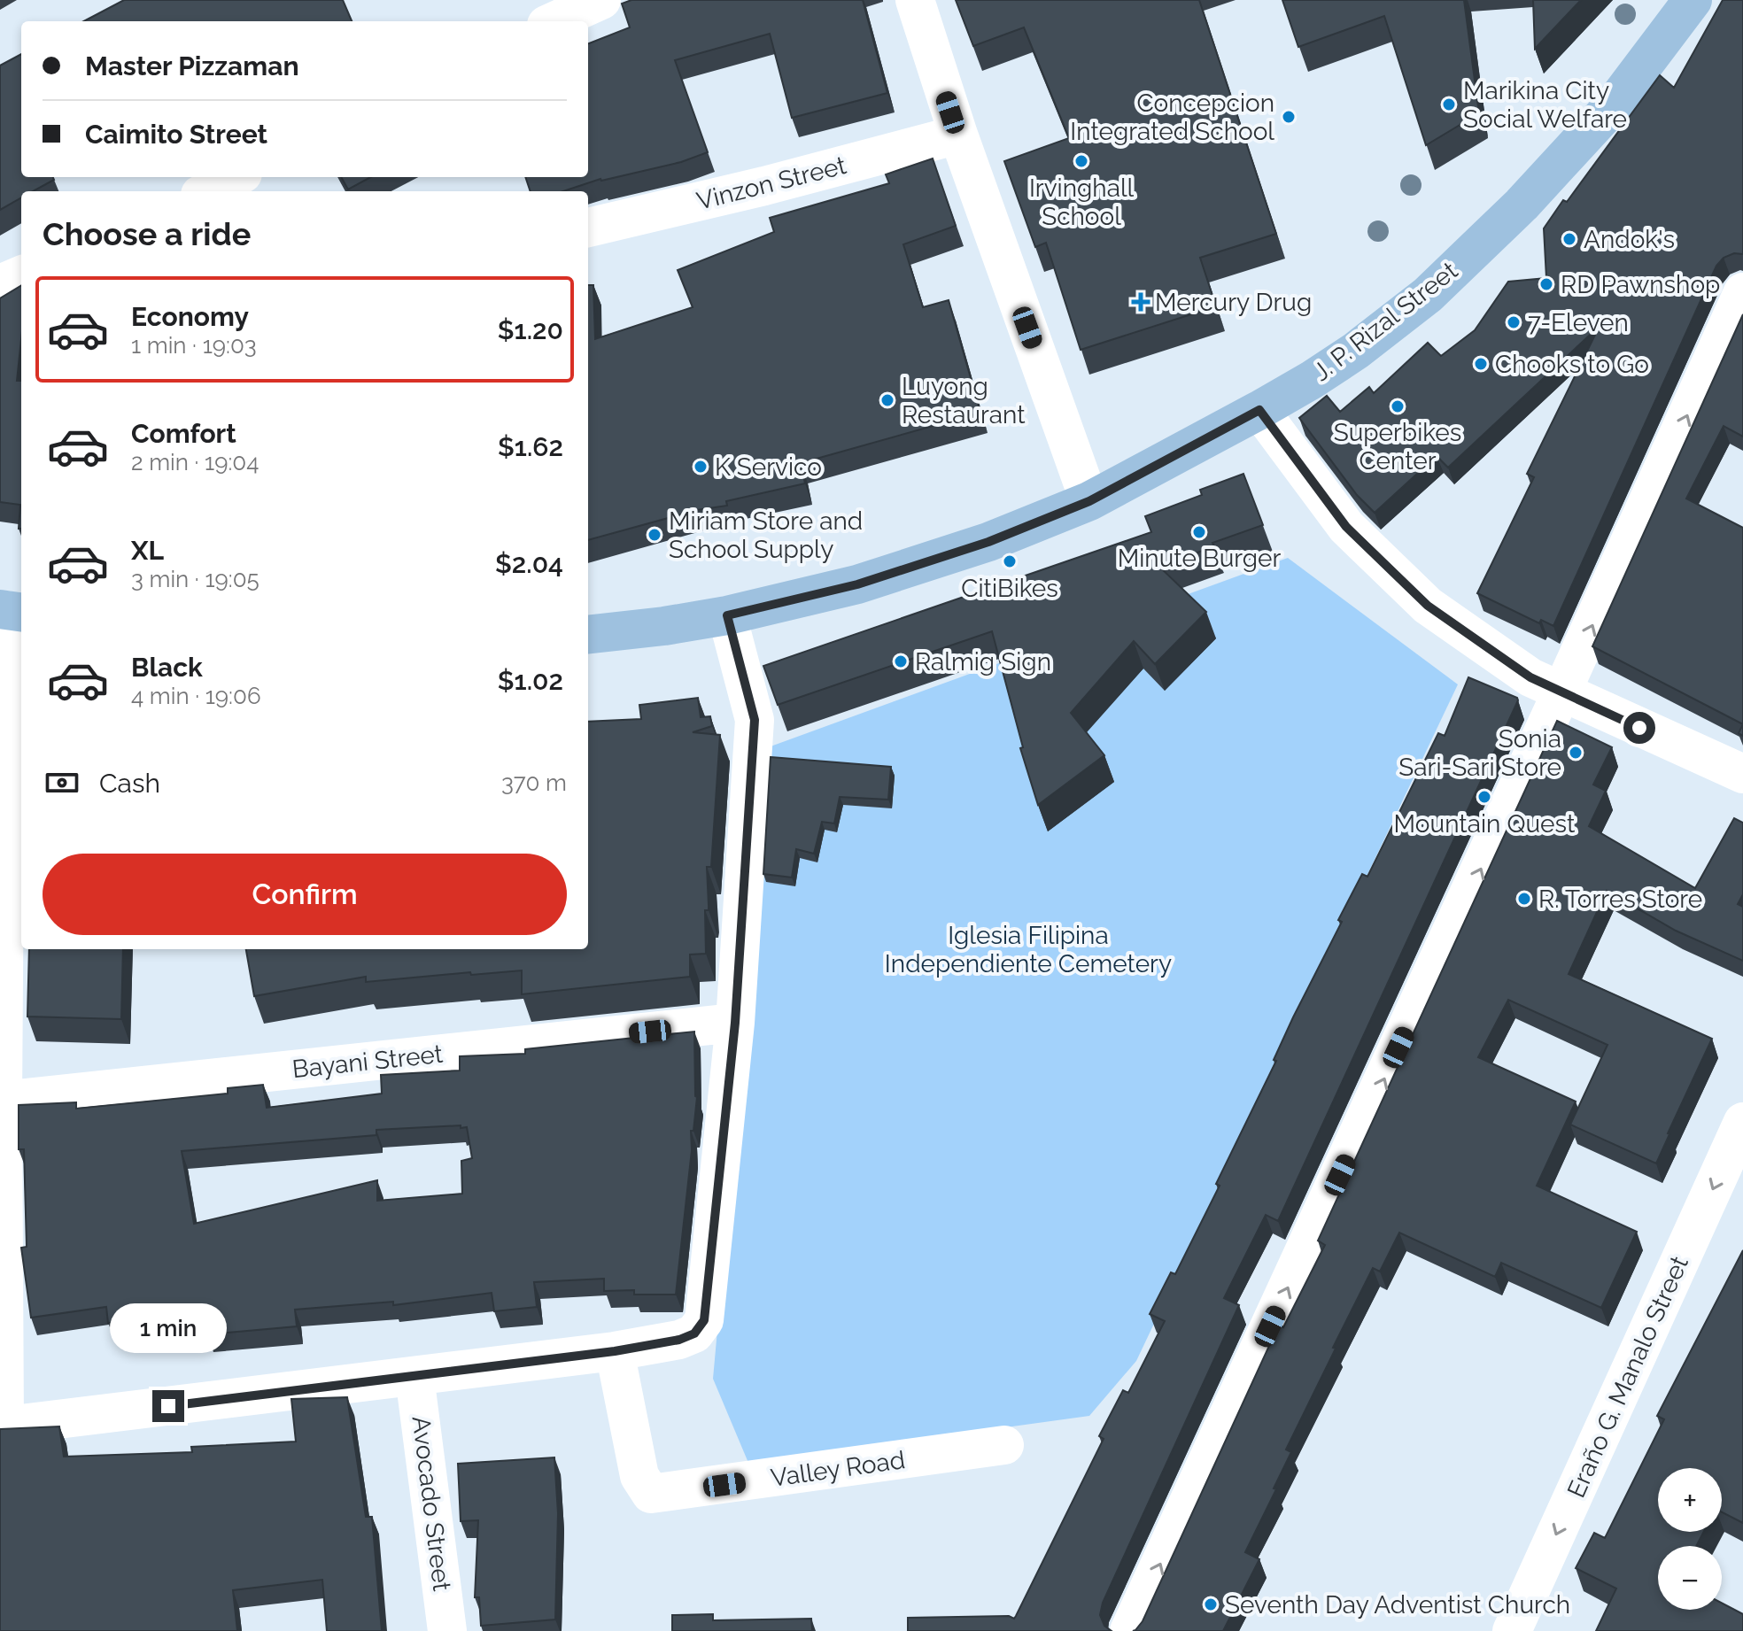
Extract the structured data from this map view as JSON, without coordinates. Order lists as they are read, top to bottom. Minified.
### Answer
{"streets":{"main road":["J. P. Rizal Street"],"street":["Vinzon Street","Bayani Street","Eraño G. Manalo Street","Valley Road","Avocado Street"]},"parks":["Iglesia Filipina Independiente Cemetery"],"places":{"other":["Marikina City Social Welfare","Concepcion Integrated School","Irvinghall School","Andok's","RD Pawnshop","7-Eleven","Chooks to Go","Luyong Restaurant","Superbikes Center","K Servico","Minute Burger","Miriam Store and School Supply","CitiBikes","Ralmig Sign","Sonia Sari-Sari Store","Mountain Quest","R. Torres Store","Seventh Day Adventist Church"],"health":["Mercury Drug"]},"page":{"banner":["Master Pizzaman","Caimito Street"],"heading":"Choose a ride","list":[{"name":"Economy","note":"1 min · 19:03","value":"$1.20"},{"name":"Comfort","note":"2 min · 19:04","value":"$1.62"},{"name":"XL","note":"3 min · 19:05","value":"$2.04"},{"name":"Black","note":"4 min · 19:06","value":"$1.02"}],"pay":["Cash","370 m"],"buttons":"Confirm","bubble":"1 min","map_buttons":["+","−"]}}
